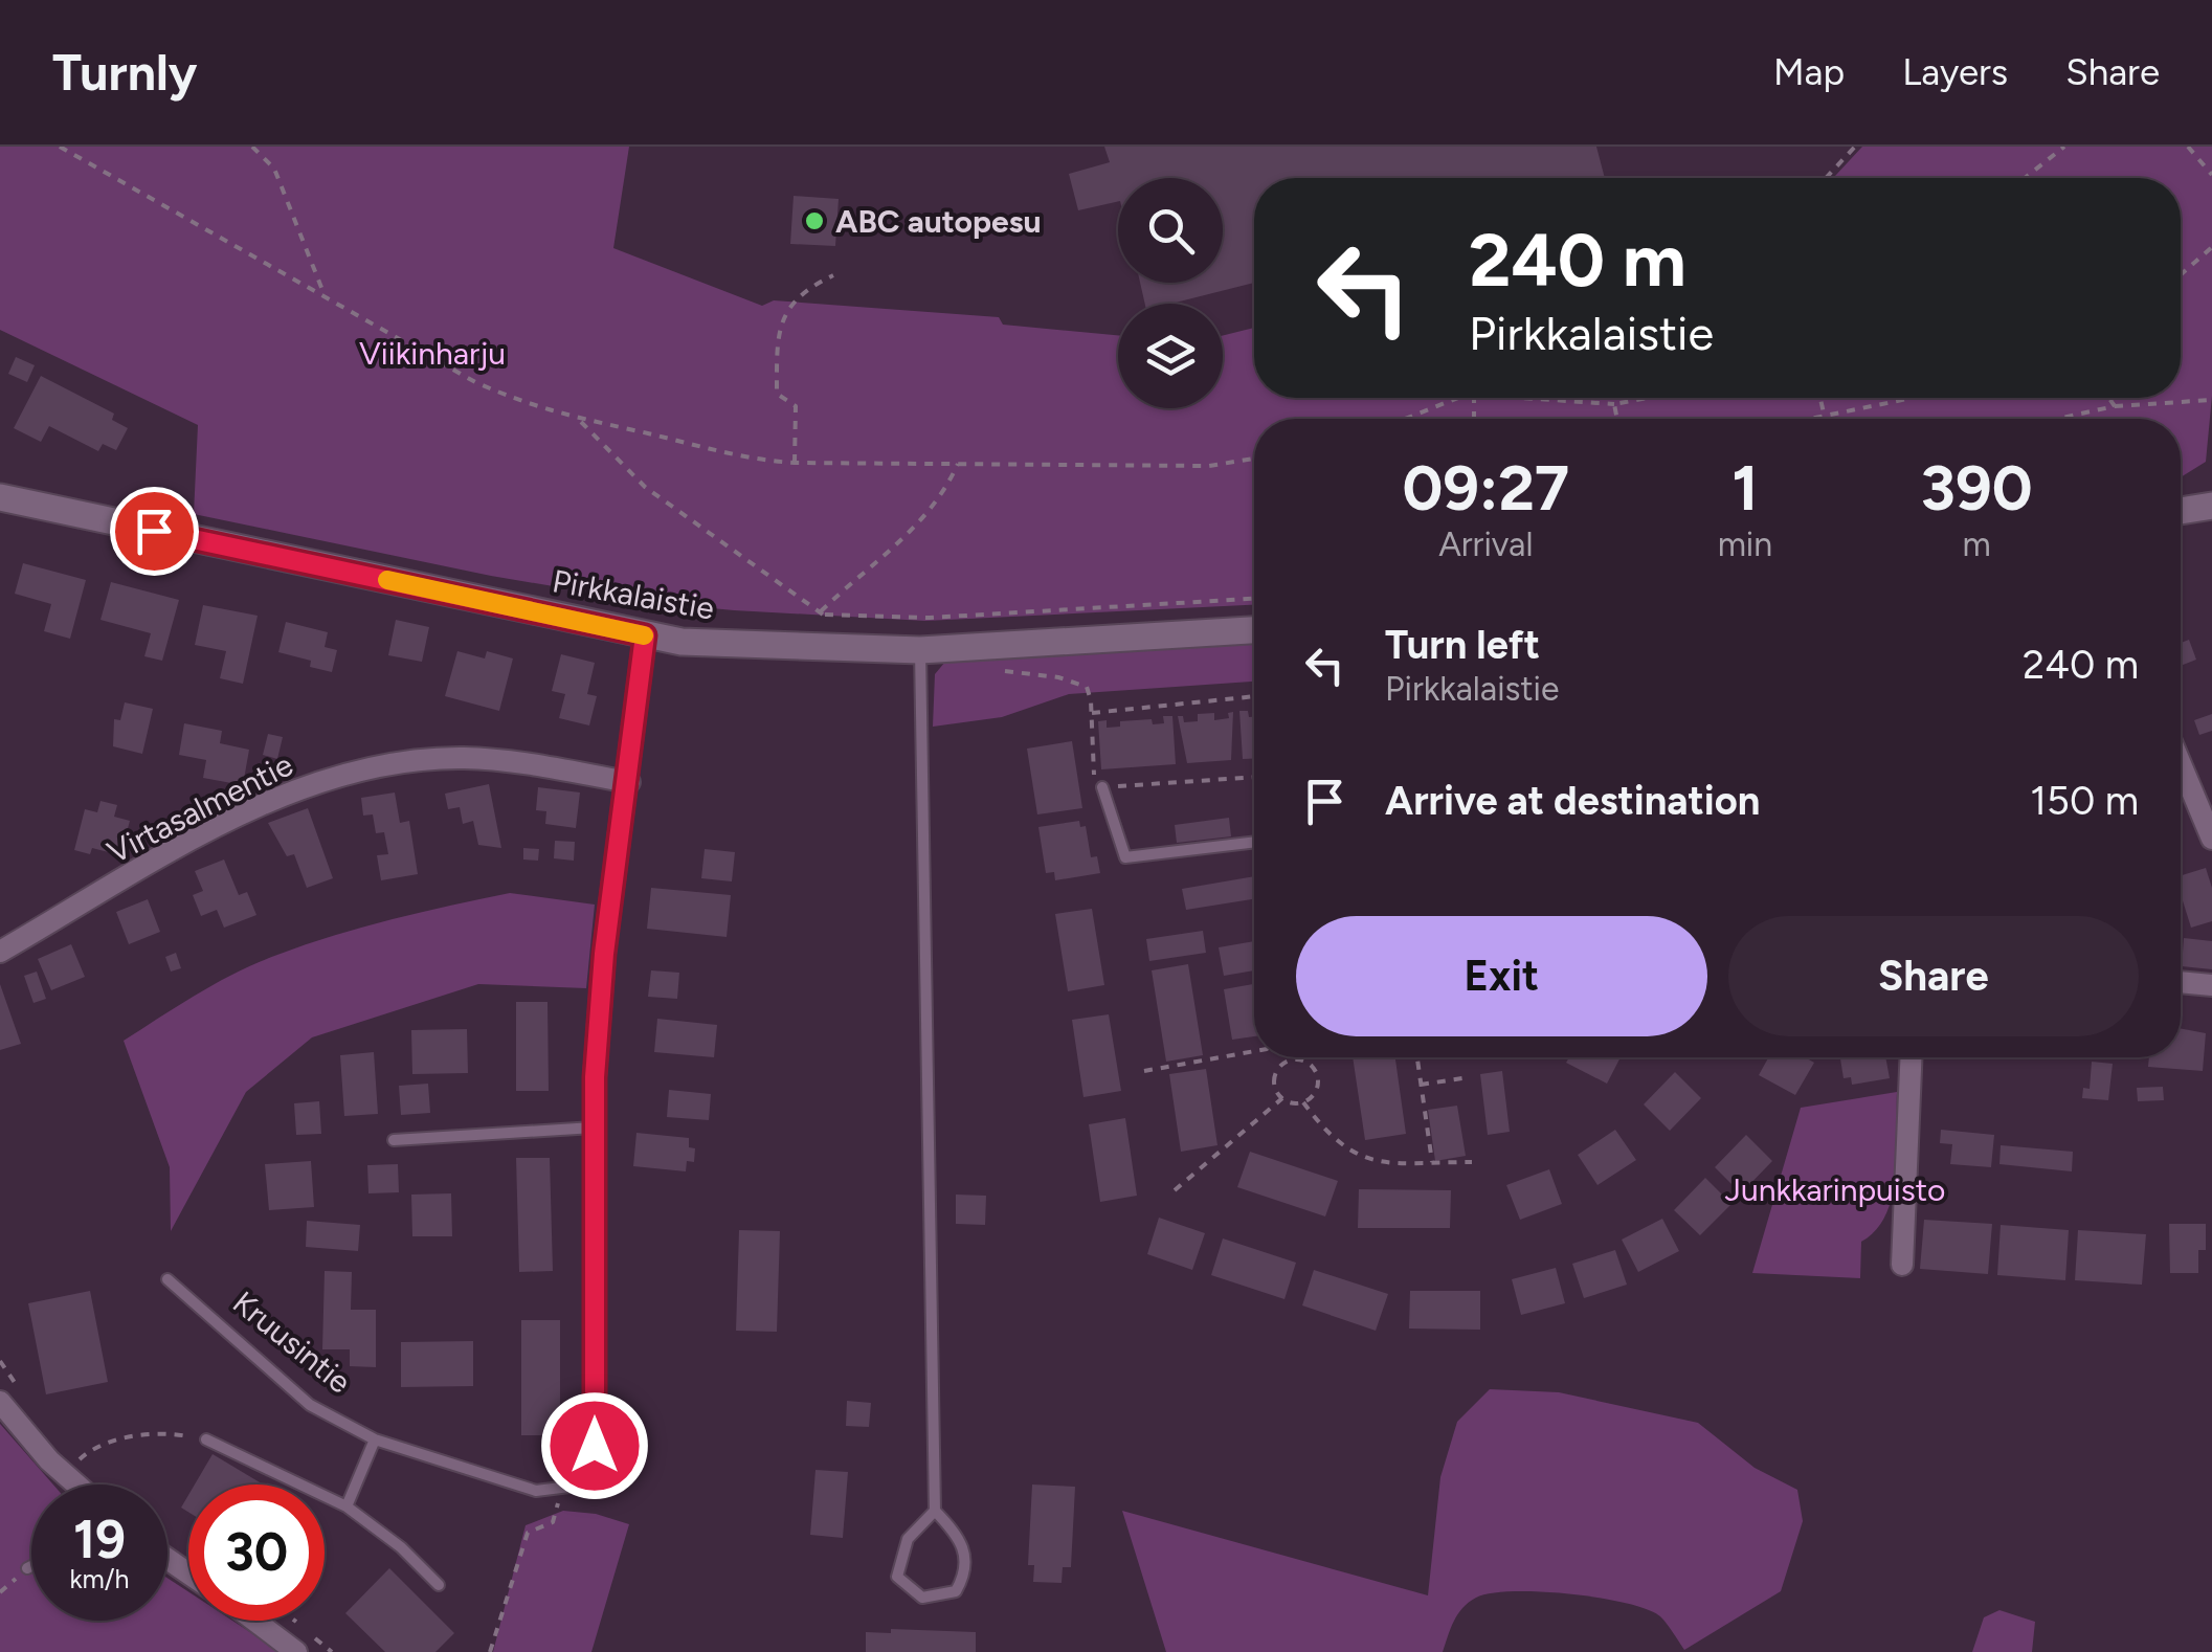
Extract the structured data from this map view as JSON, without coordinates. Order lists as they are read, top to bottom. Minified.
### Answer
{"streets":{"street":["Pirkkalaistie","Virtasalmentie","Kruusintie"]},"crossings":[["Pirkkalaistie","Kruusintie"],["Virtasalmentie","Kruusintie"]],"parks":["Viikinharju","Junkkarinpuisto"],"places":["ABC autopesu"],"page":{"header":"Turnly","nav":["Map","Layers","Share"],"turn":["240 m","Pirkkalaistie"],"eta":["09:27","Arrival","1","min","390","m"],"list":[{"name":"Turn left","note":"Pirkkalaistie","value":"240 m"},{"name":"Arrive at destination","value":"150 m"}],"buttons":["Exit","Share"],"speed":"19 km/h","limit":"30"}}
